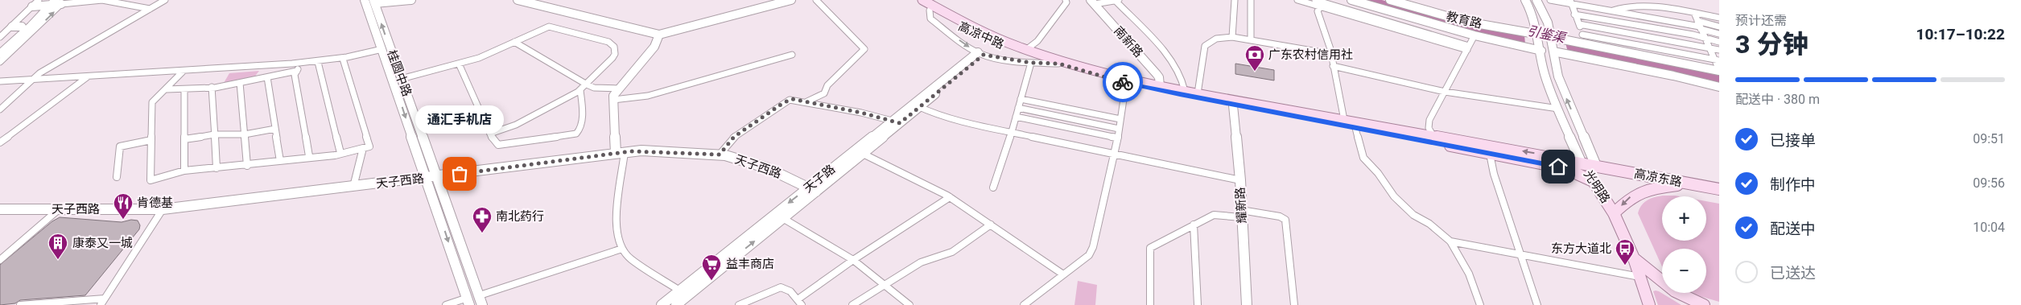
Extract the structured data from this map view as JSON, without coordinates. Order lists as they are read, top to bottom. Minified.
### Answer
{"streets":{"main road":["高凉中路","高凉东路","光明路"],"street":["教育路","南新路","桂圆中路","天子西路","天子路","耀新路"]},"crossings":[["教育路","光明路"],["高凉中路","南新路"],["高凉中路","高凉东路"],["高凉中路","光明路"],["高凉中路","耀新路"],["桂圆中路","天子西路"],["天子西路","天子路"],["高凉东路","光明路"]],"water":["引鉴渠"],"places":{"bank":["广东农村信用社"],"other":["通汇手机店"],"restaurant":["肯德基"],"pharmacy":["南北药行"],"building":["康泰又一城"],"bus stop":["东方大道北"],"supermarket":["益丰商店"]},"page":{"heading":["3 分钟","预计还需","10:17–10:22"],"bar":"配送中 · 380 m","bubble":"通汇手机店","list":[["已接单","09:51"],["制作中","09:56"],["配送中","10:04"],"已送达"],"map_buttons":["+","−"]}}
